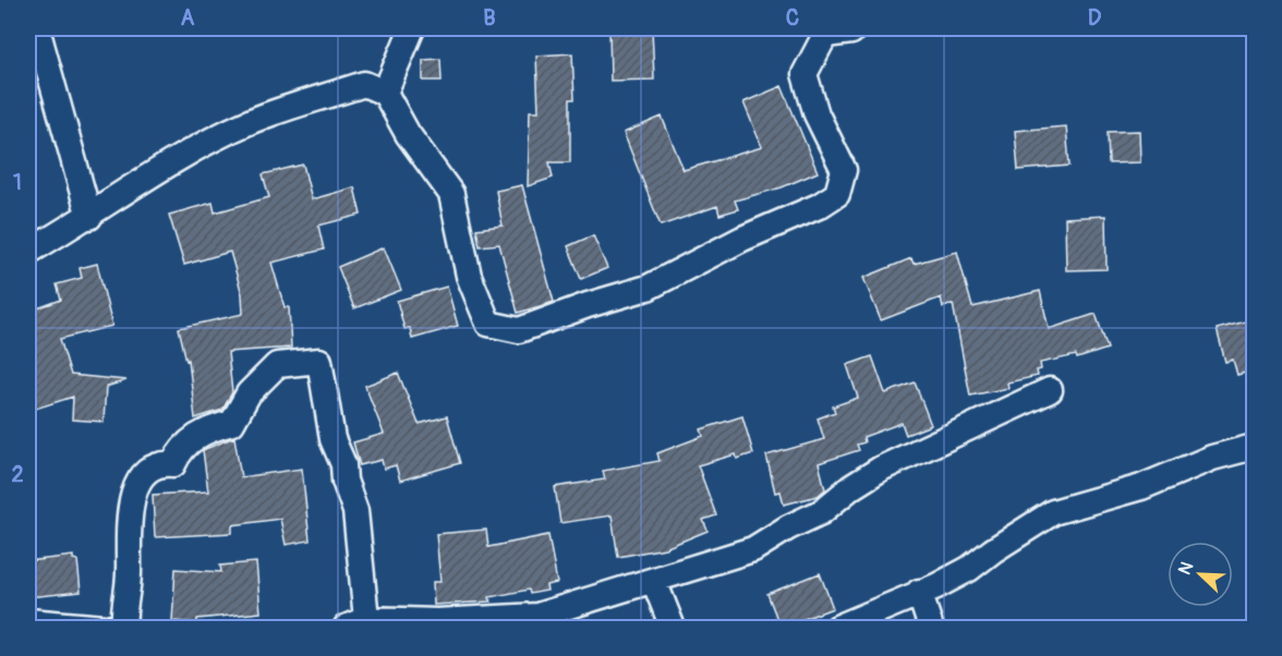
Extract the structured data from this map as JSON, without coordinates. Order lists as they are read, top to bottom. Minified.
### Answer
{"north":"top left","grid":{"columns":["A","B","C","D"],"rows":["1","2"]}}
